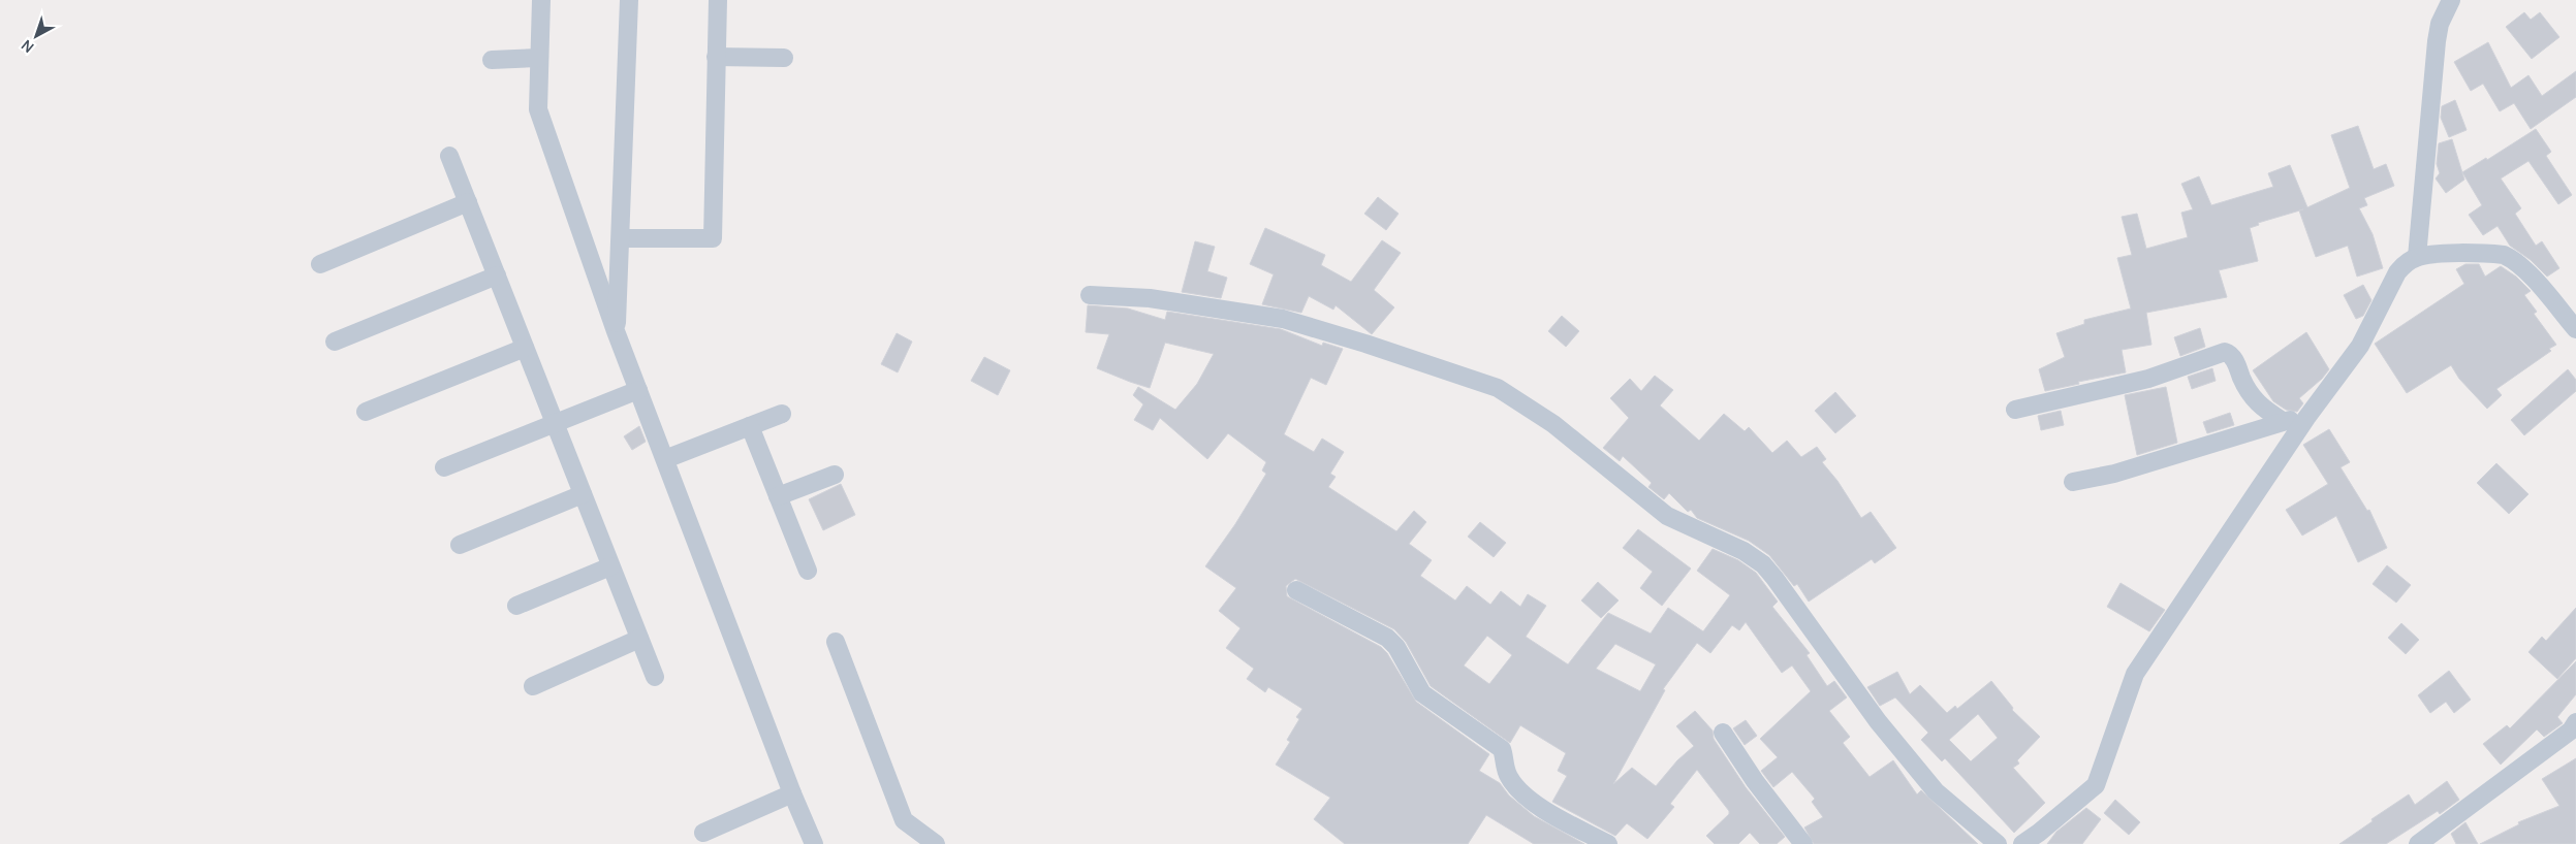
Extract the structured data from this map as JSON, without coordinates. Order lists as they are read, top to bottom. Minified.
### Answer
{"north":"bottom left"}
